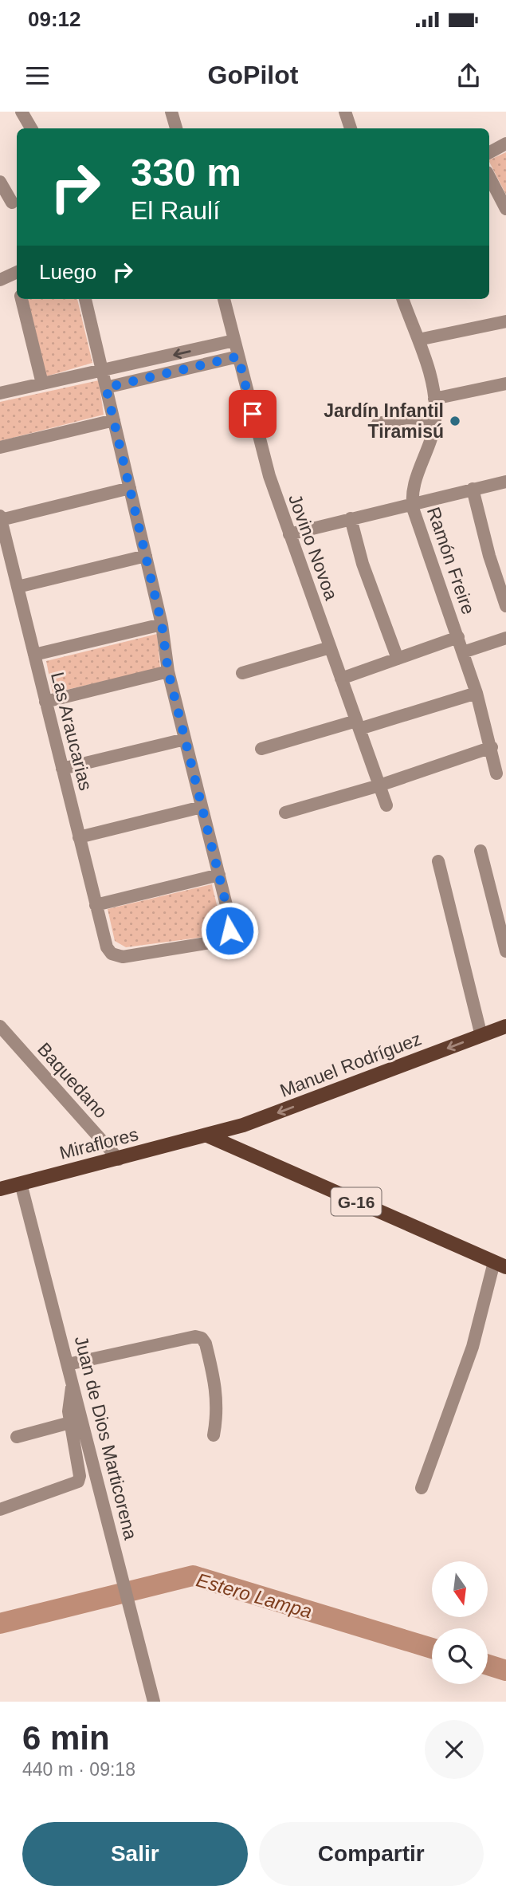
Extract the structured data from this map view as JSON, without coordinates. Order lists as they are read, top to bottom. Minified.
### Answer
{"streets":{"main road":["Manuel Rodríguez","Miraflores","G-16"],"street":["Jovino Novoa","Ramón Freire","Las Araucarias","Baquedano","Juan de Dios Marticorena"]},"crossings":[["Manuel Rodríguez","Miraflores"],["Manuel Rodríguez","G-16"],["Baquedano","Miraflores"],["Miraflores","G-16"],["Miraflores","Juan de Dios Marticorena"]],"one_way":["Manuel Rodríguez"],"water":["Estero Lampa"],"places":["Jardín Infantil Tiramisú"],"north":"bottom","page":{"status":"09:12","header":"GoPilot","turn":["330 m","El Raulí"],"then":"Luego","heading":["6 min","440 m · 09:18"],"buttons":["Salir","Compartir"]}}
